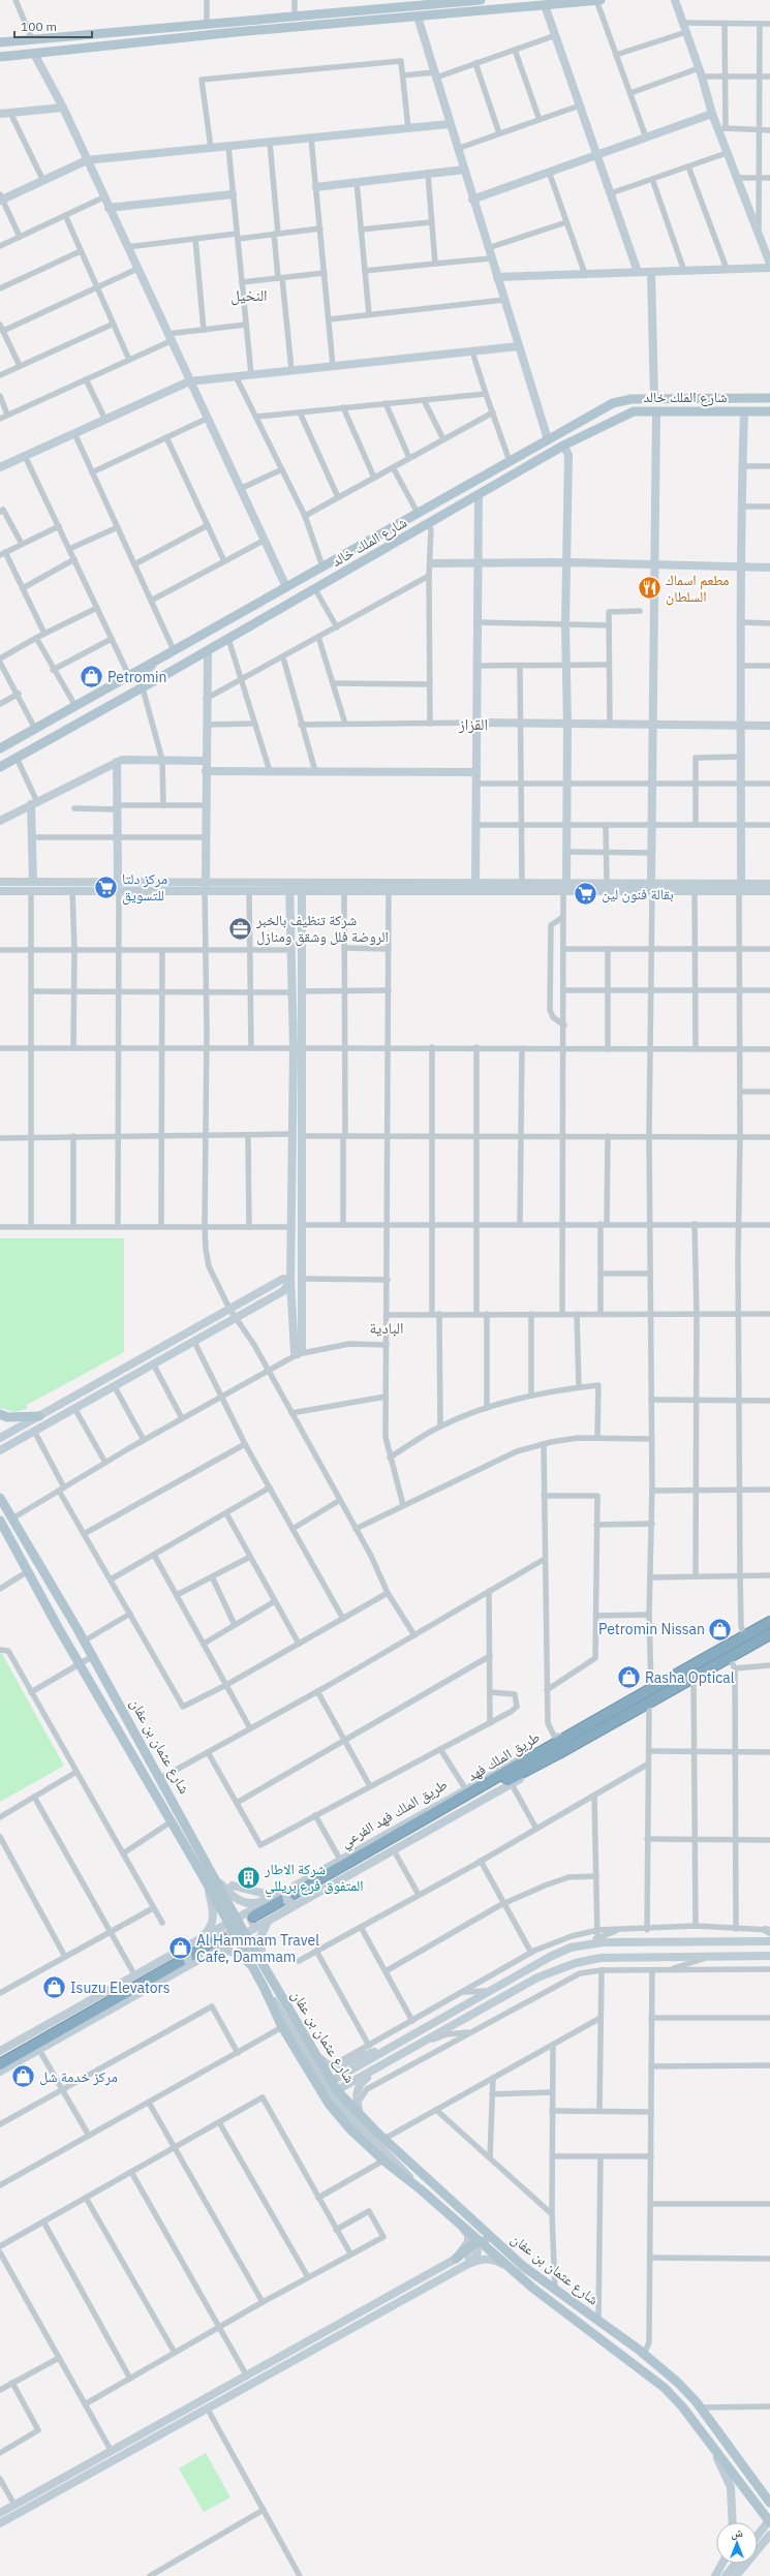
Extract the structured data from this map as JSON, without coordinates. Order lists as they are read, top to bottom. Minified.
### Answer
{"streets":{"highway":["طريق الملك فهد"],"main road":["شارع الملك خالد","شارع عثمان بن عفان"],"street":["طريق الملك فهد الفرعي"]},"crossings":[["شارع عثمان بن عفان","طريق الملك فهد الفرعي"],["طريق الملك فهد","طريق الملك فهد الفرعي"]],"districts":["النخيل","القزاز","البادية"],"places":{"restaurant":["مطعم اسماك السلطان"],"shop":["Petromin","Petromin Nissan","Rasha Optical","Al Hammam Travel Cafe, Dammam","Isuzu Elevators","مركز خدمة شل"],"supermarket":["مركز دلتا للتسويق","بقالة فنون لين"],"office":["شركة تنظيف بالخبر الروضة فلل وشقق ومنازل"],"building":["شركة الاطار المتفوق فرع بريللي"]},"scale_bar":"100 m","north":"top"}
